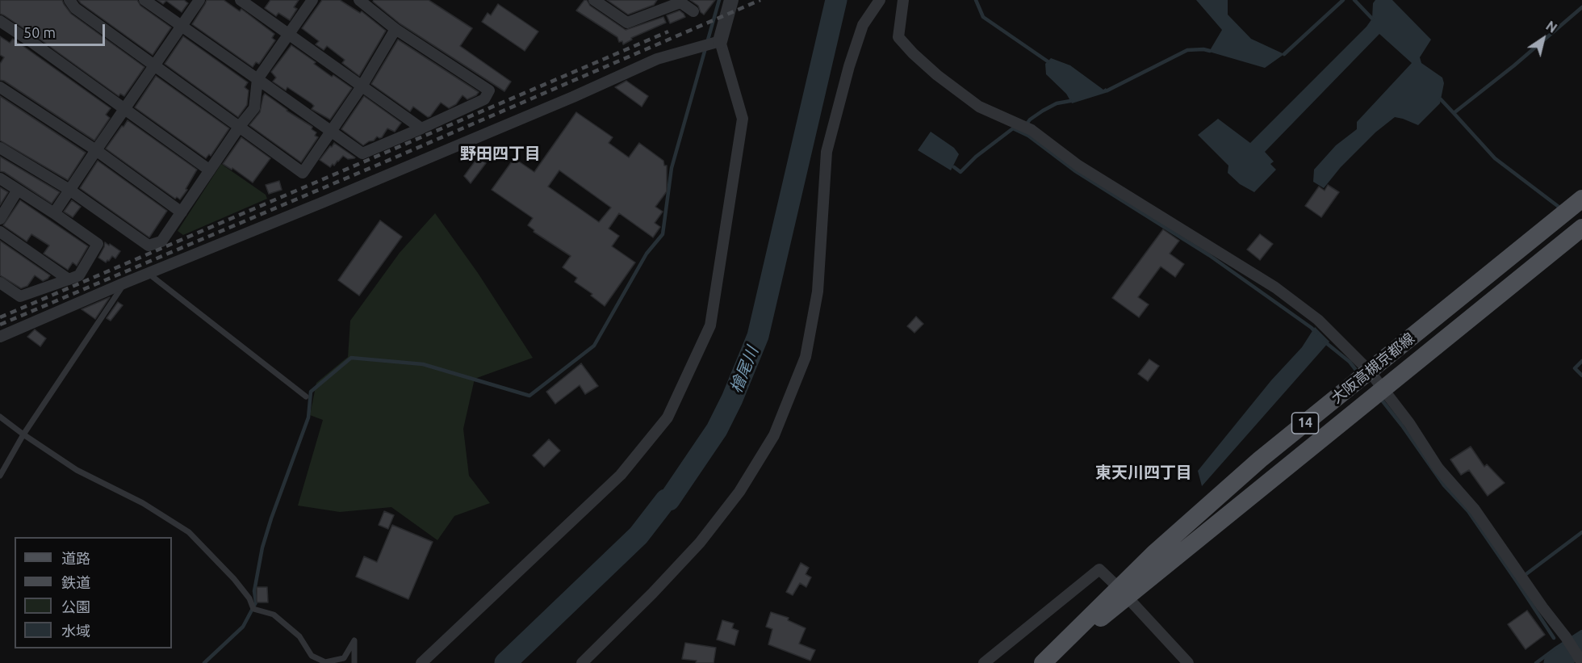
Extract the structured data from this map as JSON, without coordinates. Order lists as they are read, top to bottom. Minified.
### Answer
{"streets":{"main road":["大阪高槻京都線","14"]},"districts":["野田四丁目","東天川四丁目"],"water":["檜尾川"],"legend":["道路","鉄道","公園","水域"],"scale_bar":"50 m","north":"top right"}
